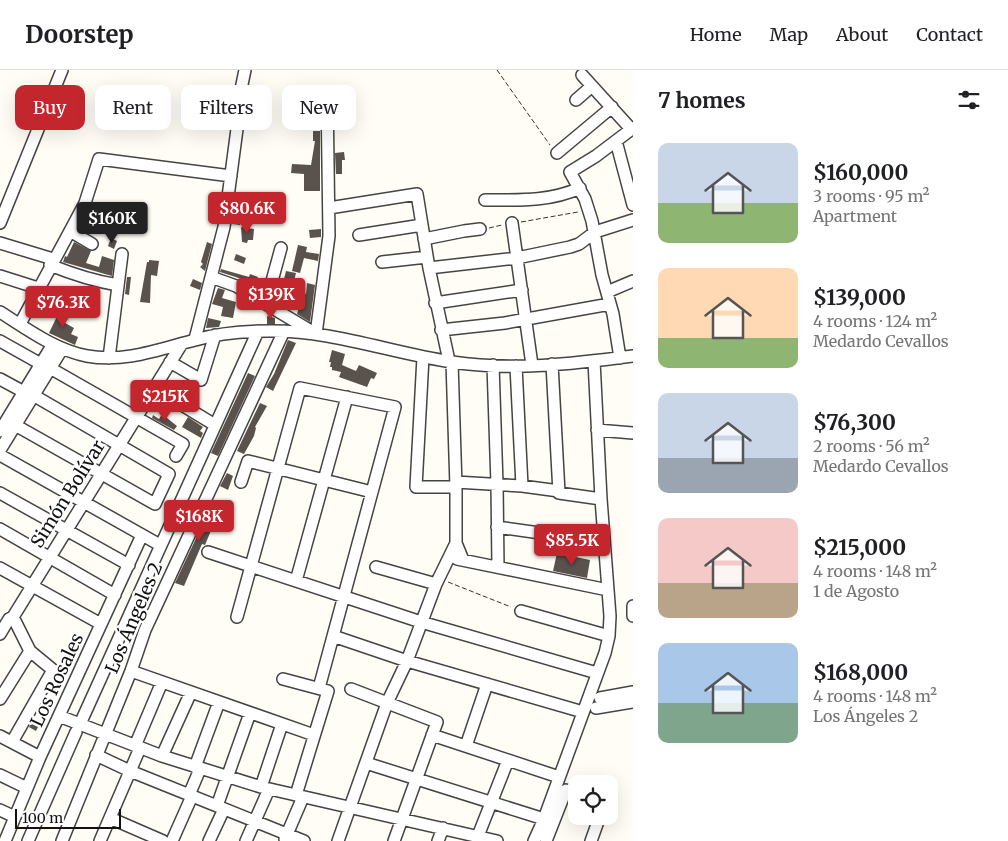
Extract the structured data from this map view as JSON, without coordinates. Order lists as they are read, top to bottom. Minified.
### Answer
{"streets":{"street":["Simón Bolívar","Los Ángeles 2","Los Rosales"]},"scale_bar":"100 m","page":{"header":"Doorstep","nav":["Home","Map","About","Contact"],"heading":"7 homes","chip":["Buy","Rent","Filters","New"],"list":[{"name":"$160,000","note":"3 rooms · 95 m² · Apartment"},{"name":"$139,000","note":"4 rooms · 124 m² · Medardo Cevallos"},{"name":"$76,300","note":"2 rooms · 56 m² · Medardo Cevallos"},{"name":"$215,000","note":"4 rooms · 148 m² · 1 de Agosto"},{"name":"$168,000","note":"4 rooms · 148 m² · Los Ángeles 2"}],"price":["$80.6K","$160K","$139K","$76.3K","$215K","$168K","$85.5K"],"scale":"100 m"}}
